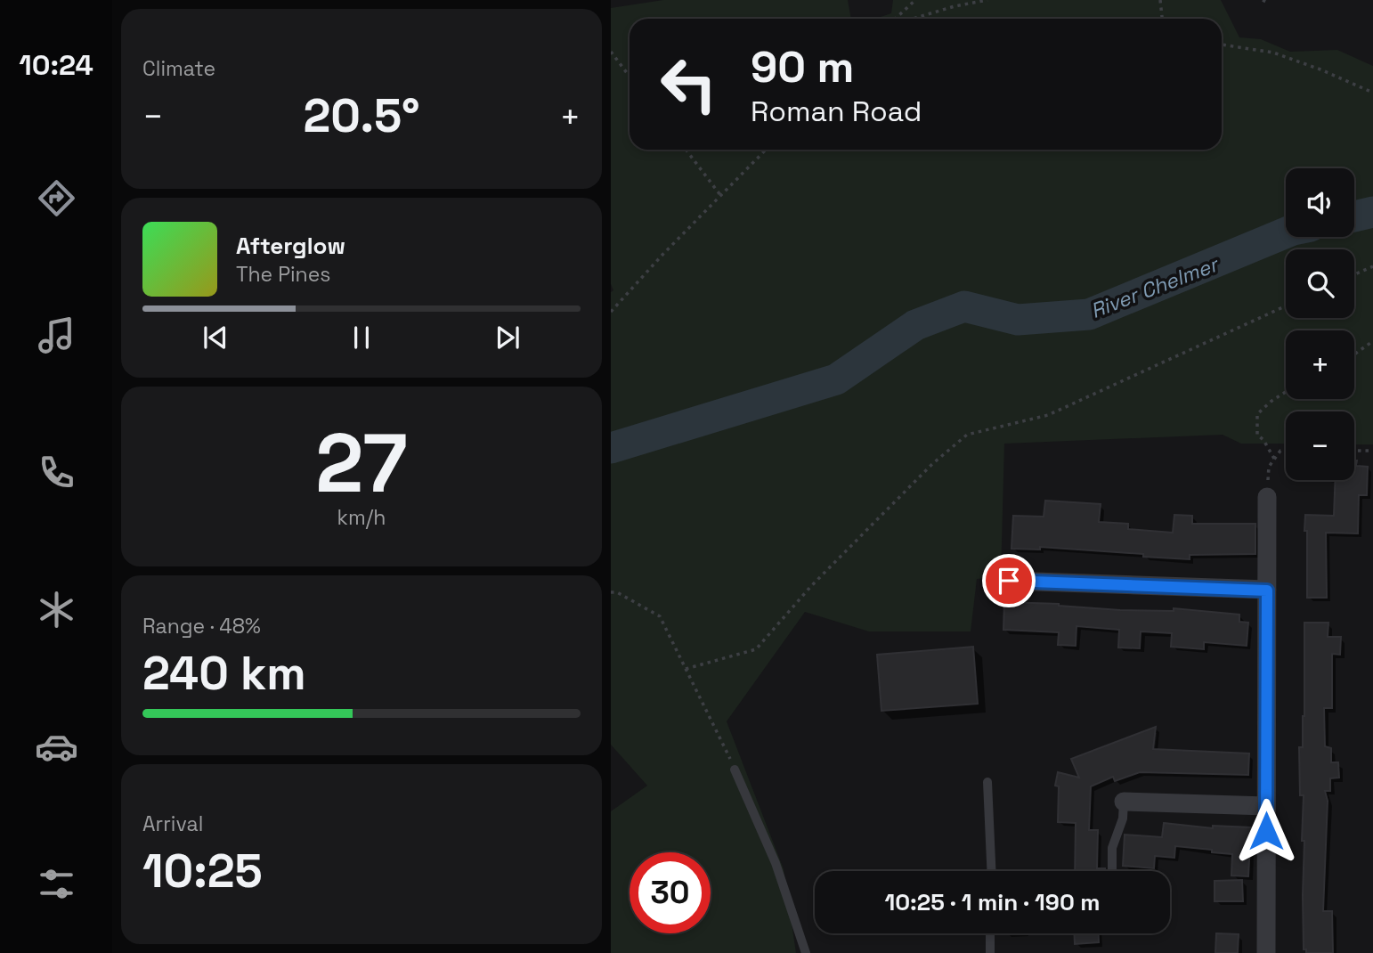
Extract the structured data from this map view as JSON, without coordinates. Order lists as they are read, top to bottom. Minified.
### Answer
{"water":["River Chelmer"],"page":{"tabs":"10:24","tile":["Climate",["27","km/h"],["Range · 48%","240 km"],["Arrival","10:25"]],"turn":["90 m","Roman Road"],"heat":["−","20.5°","+"],"map_buttons":["+","−"],"song":["Afterglow","The Pines"],"limit":"30","trip":"10:25 · 1 min · 190 m"}}
